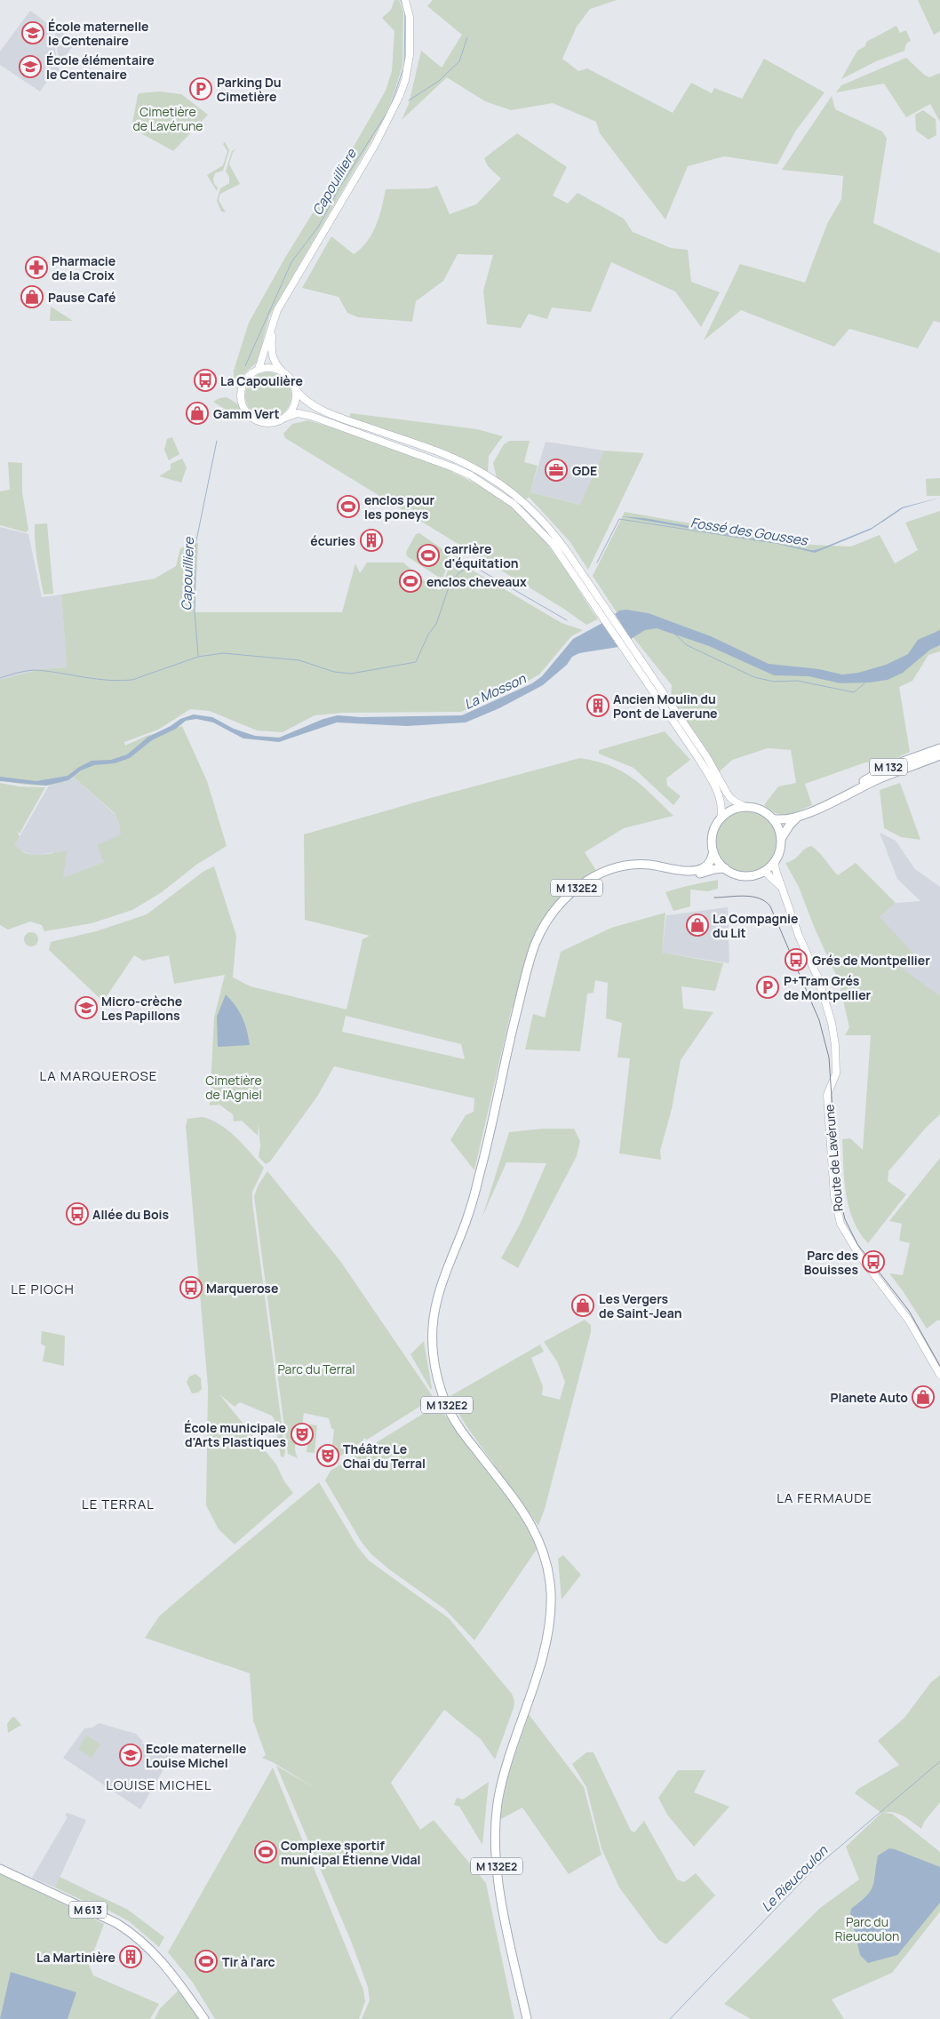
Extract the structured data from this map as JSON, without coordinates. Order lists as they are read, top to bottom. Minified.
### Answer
{"streets":{"main road":["M 132","M 132E2","Route de Lavérune","M 613"]},"crossings":[["M 132","M 132E2"],["M 132","Route de Lavérune"],["M 132E2","Route de Lavérune"]],"districts":["LA MARQUEROSE","LE PIOCH","LA FERMAUDE","LE TERRAL","LOUISE MICHEL"],"water":["Capouilliere","Fossé des Gousses","La Mosson","Le Rieucoulon"],"parks":["Cimetière de Lavérune","Cimetière de l'Agniel","Parc du Terral","Parc du Rieucoulon"],"places":{"school or university":["École maternelle le Centenaire","École élémentaire le Centenaire","Micro-crèche Les Papillons","Ecole maternelle Louise Michel"],"parking":["Parking Du Cimetière","P+Tram Grés de Montpellier"],"pharmacy":["Pharmacie de la Croix"],"shop":["Pause Café","Gamm Vert","La Compagnie du Lit","Les Vergers de Saint-Jean","Planete Auto"],"bus stop":["La Capoulière","Grés de Montpellier","Allée du Bois","Parc des Bouisses","Marquerose"],"office":["GDE"],"sports":["enclos pour les poneys","carrière d'équitation","enclos cheveaux","Complexe sportif municipal Étienne Vidal","Tir à l'arc"],"building":["écuries","Ancien Moulin du Pont de Laverune","La Martinière"],"theatre":["École municipale d'Arts Plastiques","Théâtre Le Chai du Terral"]}}
